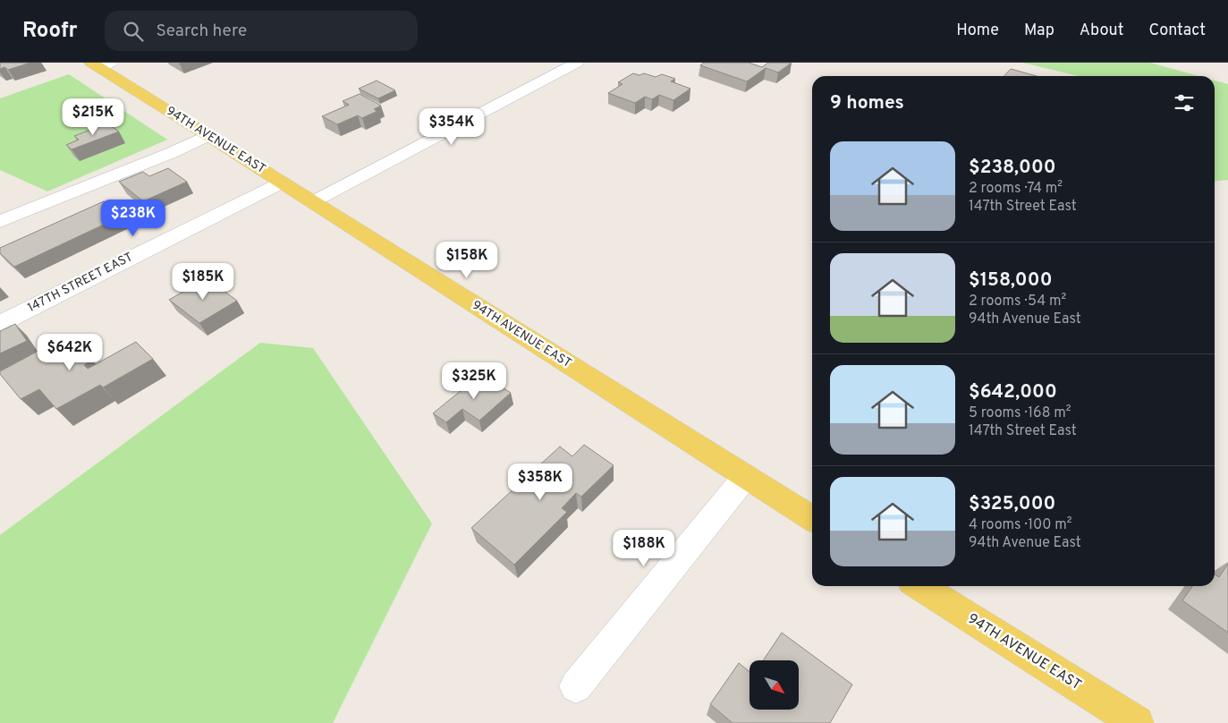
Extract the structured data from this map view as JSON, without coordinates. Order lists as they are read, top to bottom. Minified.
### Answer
{"streets":{"main road":["94TH AVENUE EAST"],"street":["147TH STREET EAST"]},"crossings":[["94TH AVENUE EAST","147TH STREET EAST"]],"north":"bottom right","page":{"header":"Roofr","search":"Search here","nav":["Home","Map","About","Contact"],"heading":"9 homes","price":["$215K","$354K","$238K","$158K","$185K","$642K","$325K","$358K","$188K"],"list":[{"name":"$238,000","note":"2 rooms · 74 m² · 147th Street East"},{"name":"$158,000","note":"2 rooms · 54 m² · 94th Avenue East"},{"name":"$642,000","note":"5 rooms · 168 m² · 147th Street East"},{"name":"$325,000","note":"4 rooms · 100 m² · 94th Avenue East"}]}}
